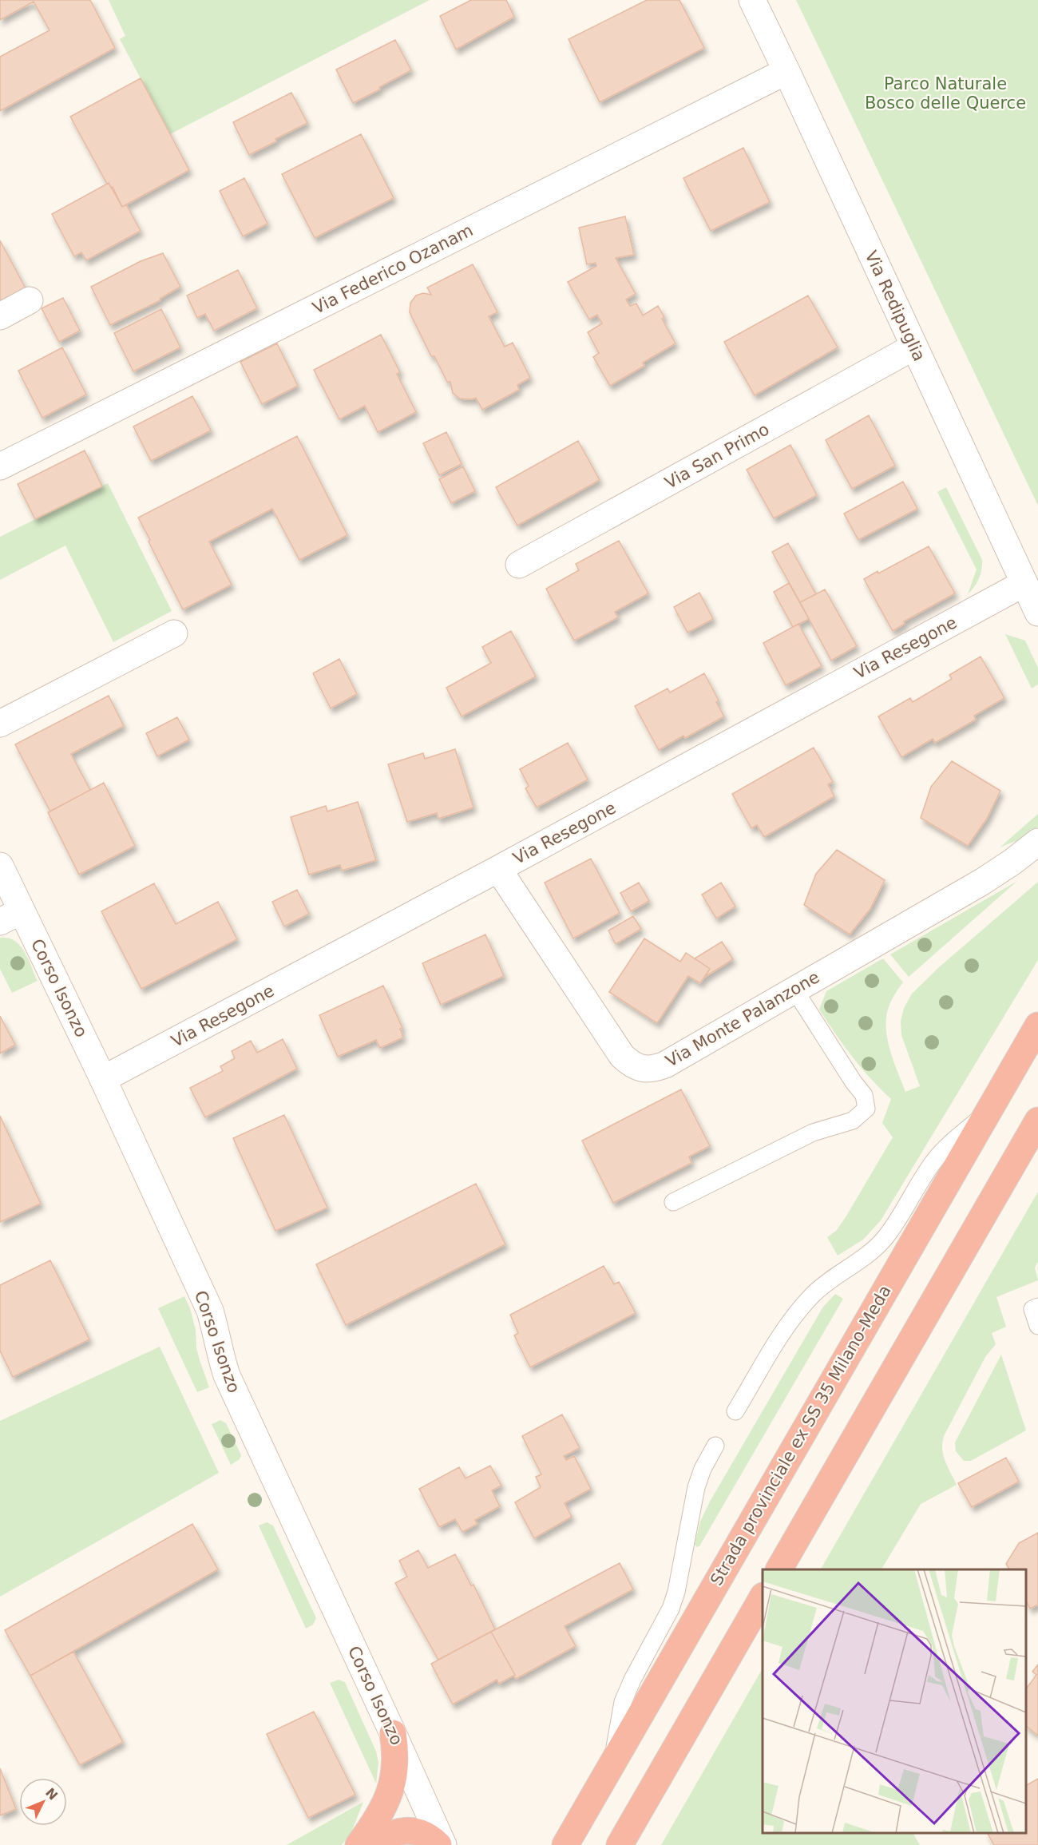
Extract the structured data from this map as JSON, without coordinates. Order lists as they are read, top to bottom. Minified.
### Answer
{"streets":{"highway":["Strada provinciale ex SS 35 Milano-Meda"],"street":["Via Federico Ozanam","Via Redipuglia","Via San Primo","Via Resegone","Corso Isonzo","Via Monte Palanzone"]},"crossings":[["Via Federico Ozanam","Via Redipuglia"],["Via Redipuglia","Via San Primo"],["Via Redipuglia","Via Resegone"],["Via Resegone","Corso Isonzo"],["Via Resegone","Via Monte Palanzone"]],"parks":["Parco Naturale Bosco delle Querce"],"north":"top right"}
